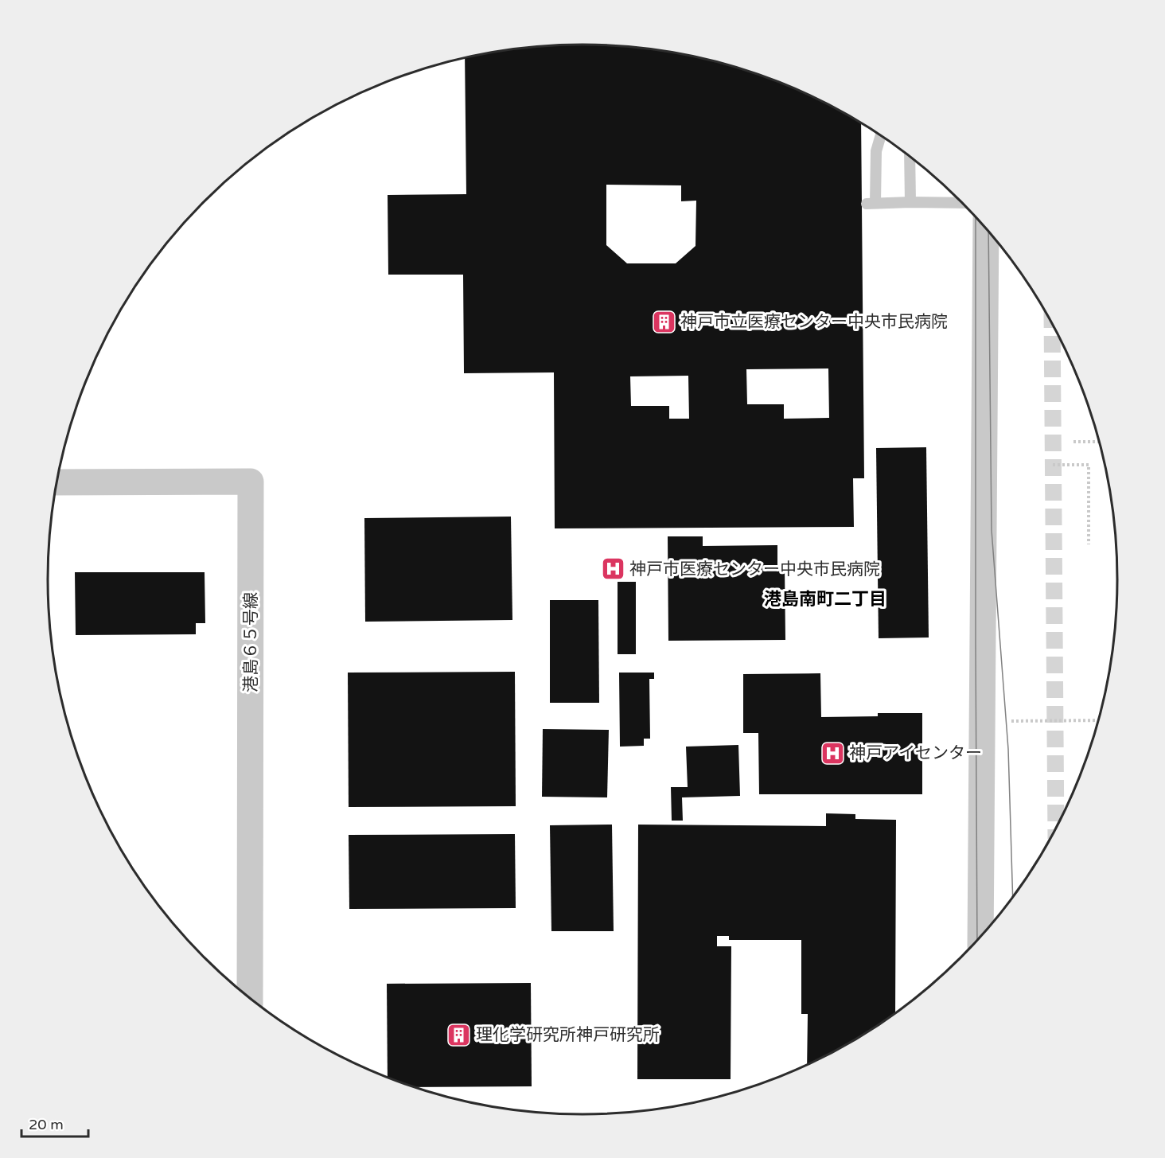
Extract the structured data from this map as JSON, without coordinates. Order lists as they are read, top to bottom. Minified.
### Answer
{"streets":{"street":["港島６５号線"]},"districts":["港島南町二丁目"],"places":{"building":["神戸市立医療センター中央市民病院","理化学研究所神戸研究所"],"hospital":["神戸市医療センター中央市民病院","神戸アイセンター"]},"scale_bar":"20 m"}
